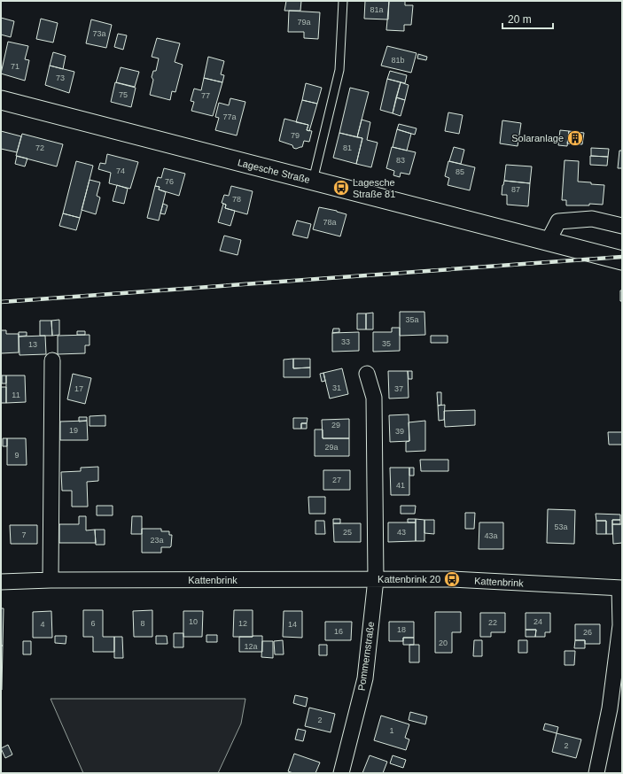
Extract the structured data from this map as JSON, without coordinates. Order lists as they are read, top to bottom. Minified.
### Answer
{"streets":{"street":["Lagesche Straße","Kattenbrink","Pommernstraße"]},"crossings":[["Kattenbrink","Pommernstraße"]],"places":{"building":["Solaranlage"],"bus stop":["Lagesche Straße 81","Kattenbrink 20"]},"house_numbers":["81a","79a","73a","81b","71","73","75","77","77a","79","72","81","83","74","85","76","87","78","78a","35a","33","35","13","31","17","37","11","29","19","39","29a","9","27","41","53a","25","43","7","43a","23a","10","24","22","6","8","12","4","14","18","16","26","20","12a","2","1","2"],"scale_bar":"20 m"}
